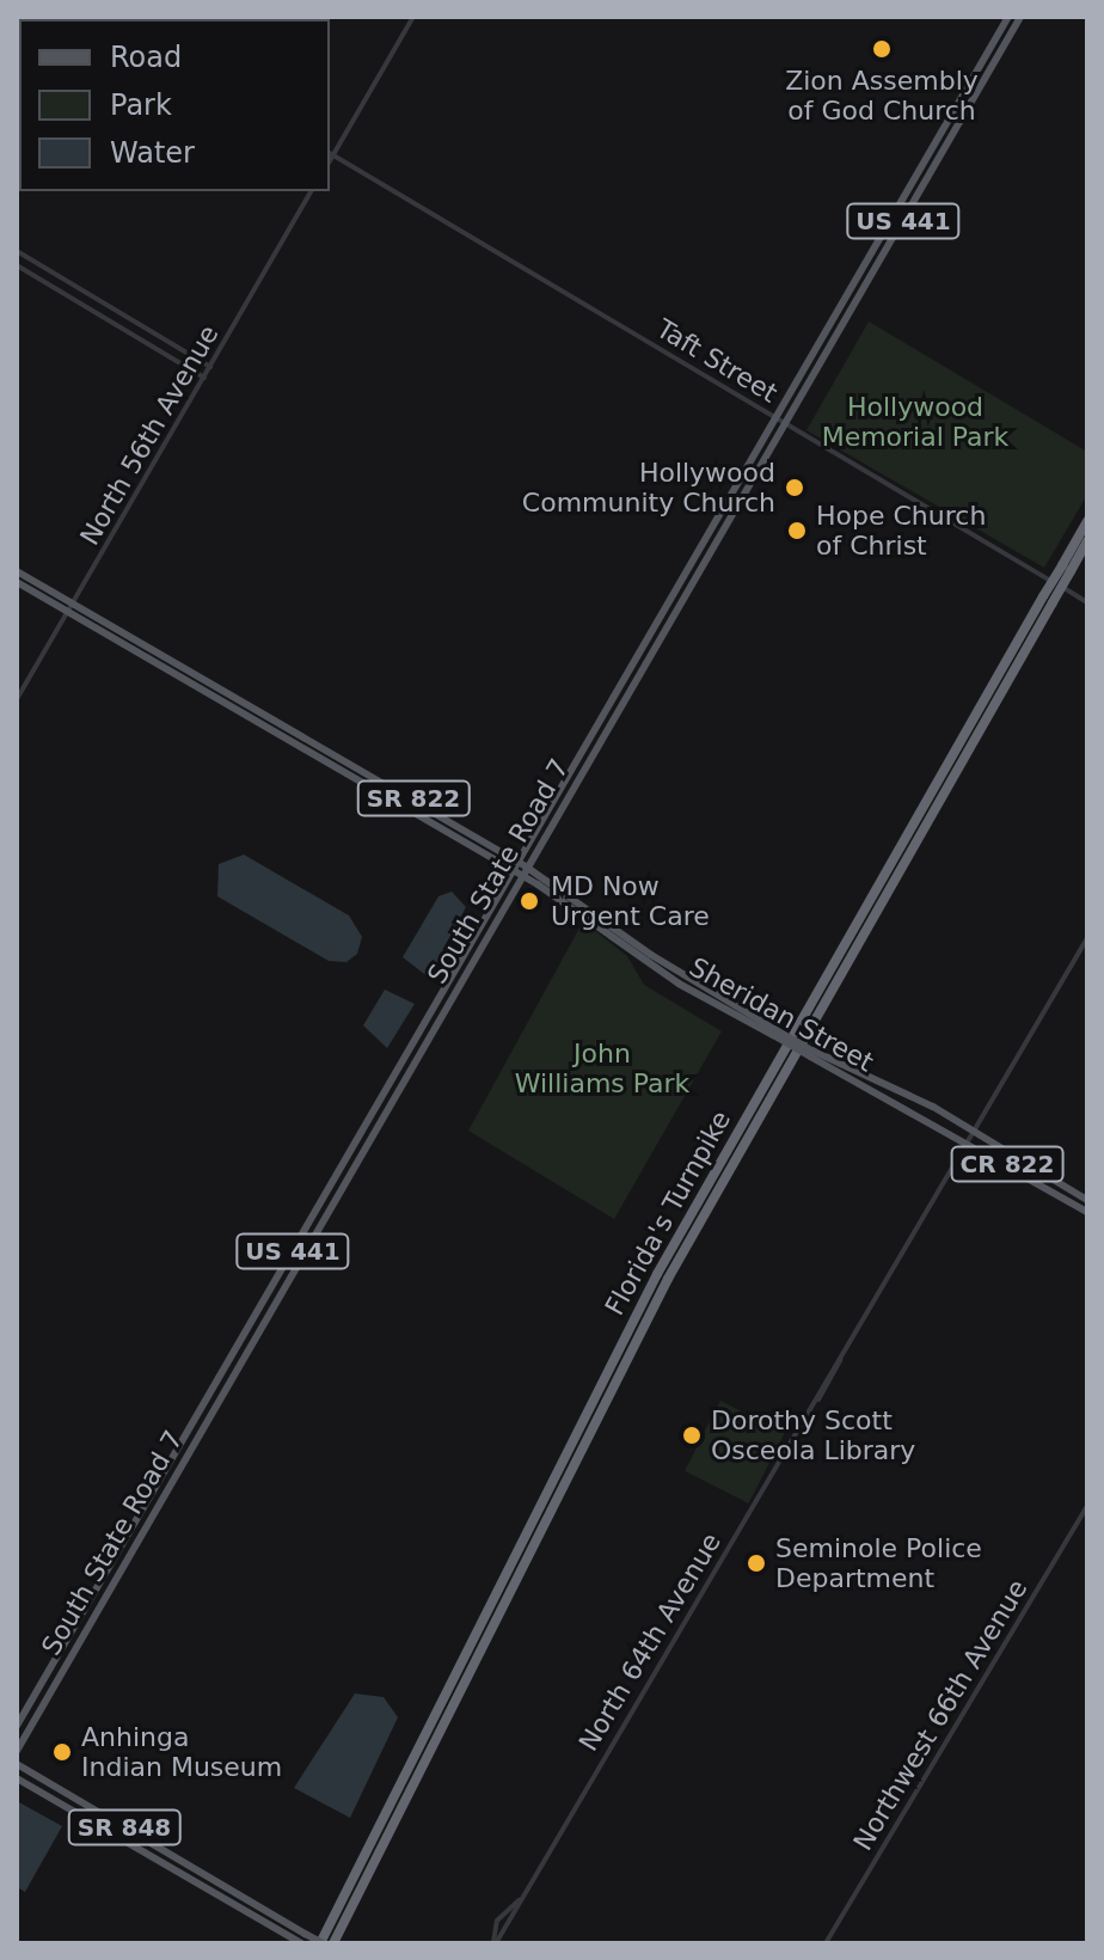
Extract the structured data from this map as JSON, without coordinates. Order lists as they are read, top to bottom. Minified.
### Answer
{"streets":{"highway":["Florida's Turnpike"],"main road":["US 441","SR 822","South State Road 7","Sheridan Street","CR 822","SR 848"],"street":["Taft Street","North 56th Avenue","North 64th Avenue","Northwest 66th Avenue"]},"crossings":[["Taft Street","South State Road 7"],["North 56th Avenue","Sheridan Street"],["South State Road 7","Sheridan Street"],["Sheridan Street","North 64th Avenue"],["Florida's Turnpike","SR 848"]],"parks":["Hollywood Memorial Park","John Williams Park"],"places":["Zion Assembly of God Church","Hollywood Community Church","Hope Church of Christ","MD Now Urgent Care","Dorothy Scott Osceola Library","Seminole Police Department","Anhinga Indian Museum"],"legend":["Road","Park","Water"]}
